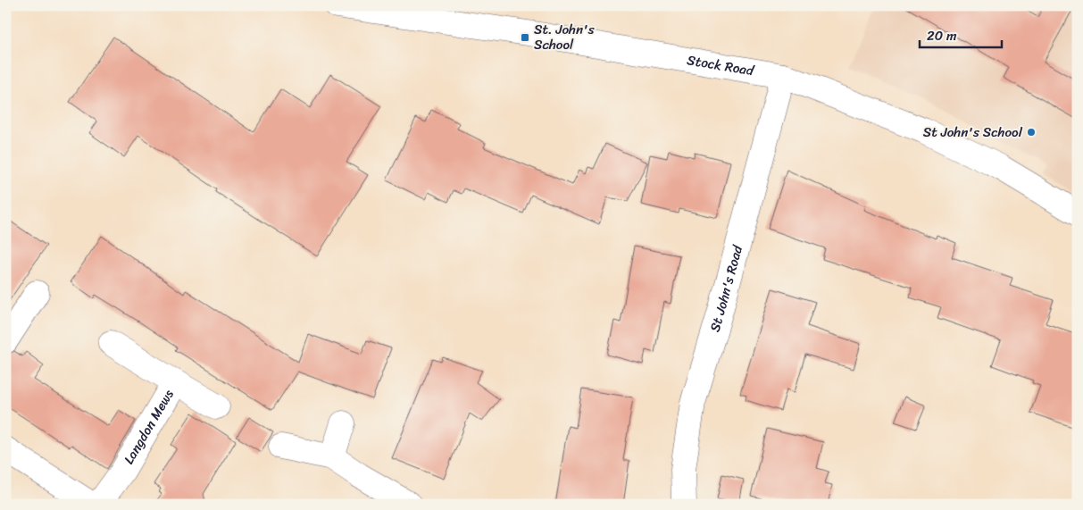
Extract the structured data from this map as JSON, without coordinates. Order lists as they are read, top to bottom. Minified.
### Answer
{"streets":{"street":["Stock Road","St John's Road","Langdon Mews"]},"crossings":[["Stock Road","St John's Road"]],"places":{"transit":["St. John's School"],"other":["St John's School"]},"scale_bar":"20 m"}
